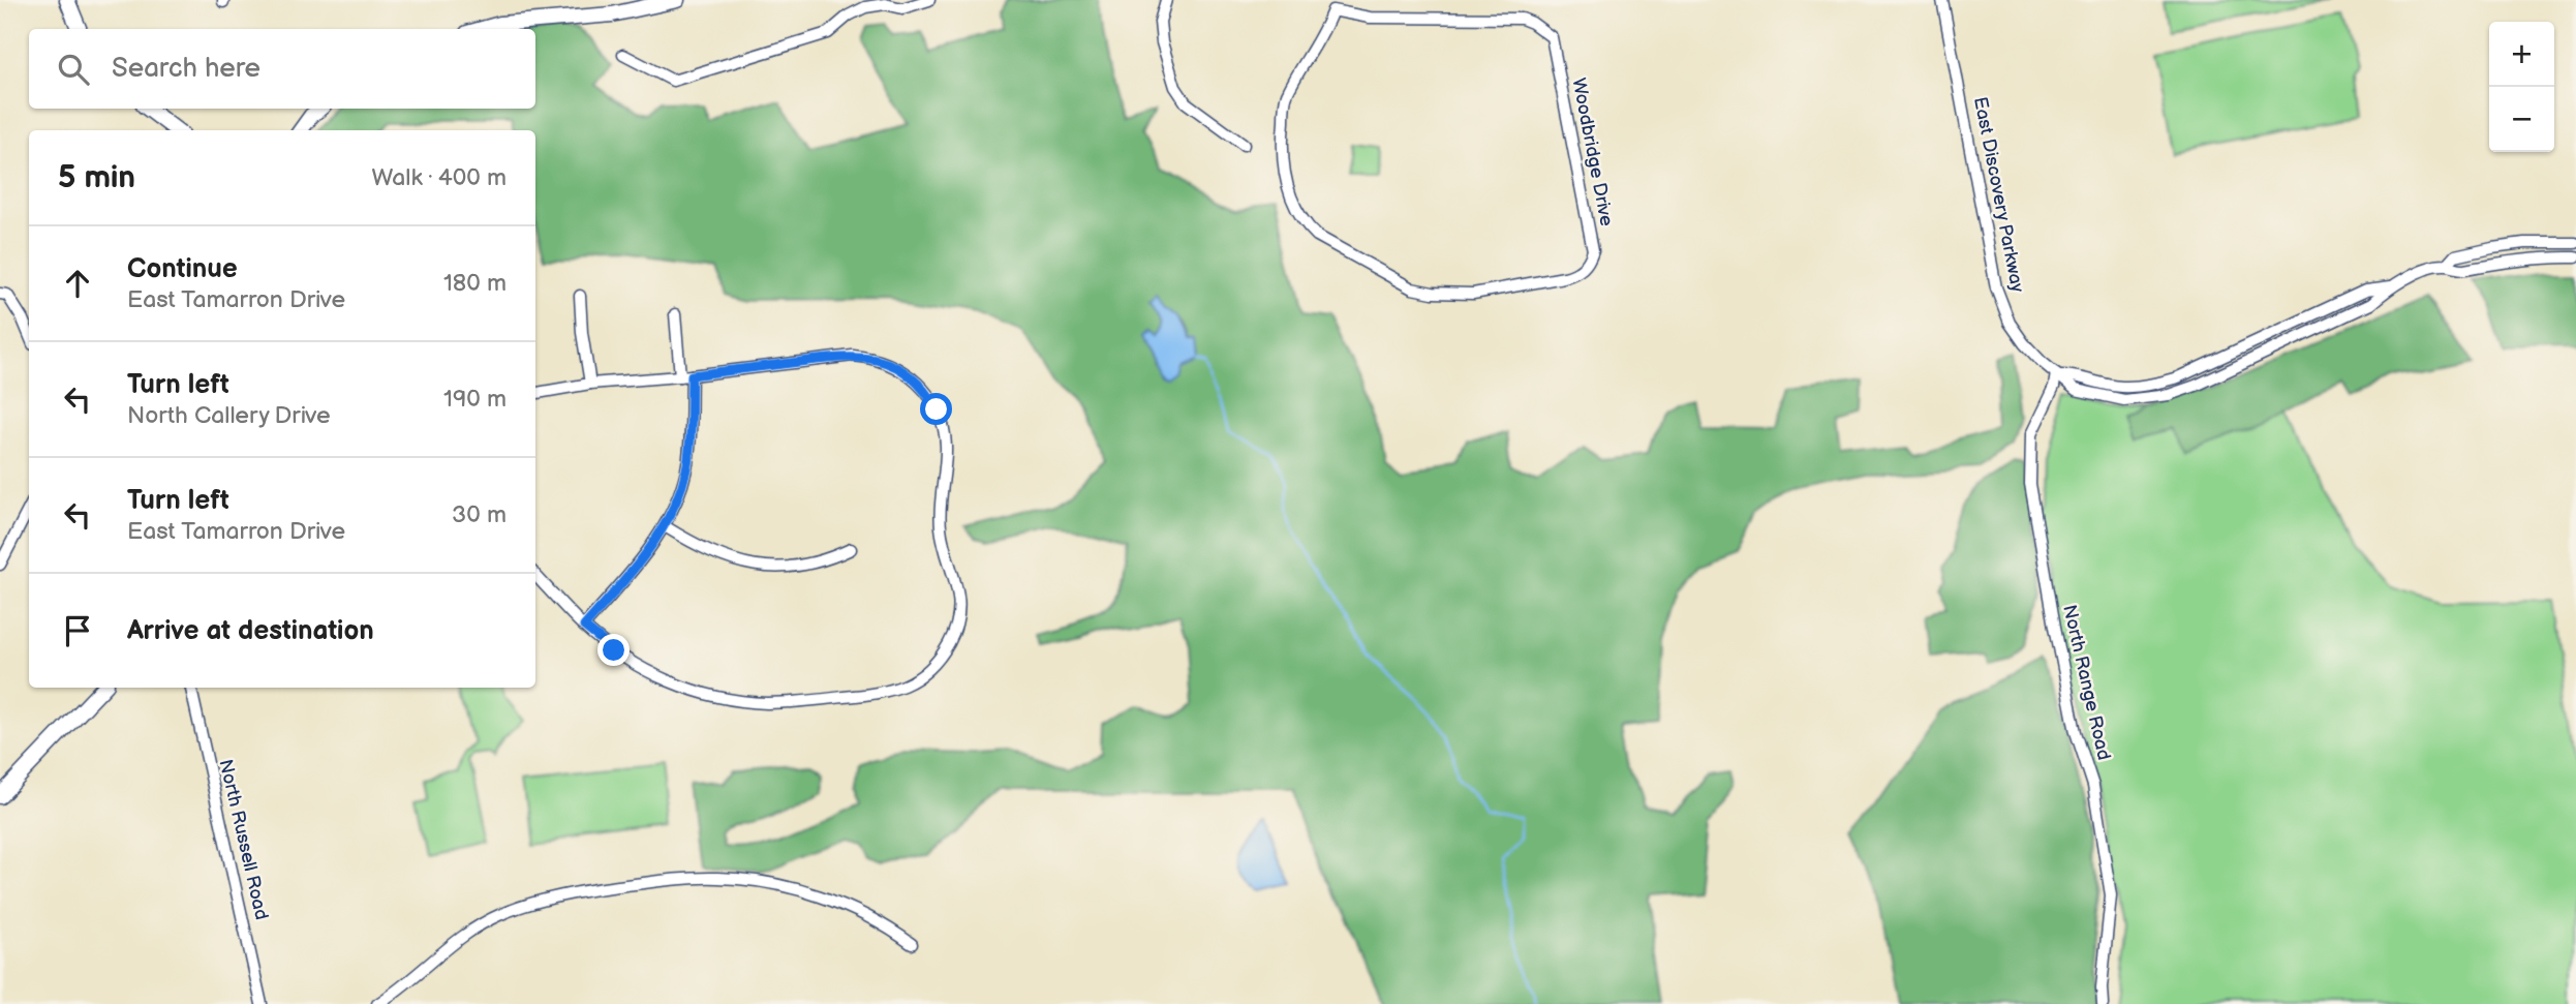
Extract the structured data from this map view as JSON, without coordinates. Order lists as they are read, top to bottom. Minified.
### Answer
{"streets":{"street":["Woodbridge Drive","East Discovery Parkway","North Range Road","North Russell Road"]},"crossings":[["East Discovery Parkway","North Range Road"]],"page":{"map_buttons":["+","−"],"search":"Search here","heading":["5 min","Walk · 400 m"],"list":[["Continue","East Tamarron Drive","180 m"],["Turn left","North Callery Drive","190 m"],["Turn left","East Tamarron Drive","30 m"],"Arrive at destination"]}}
